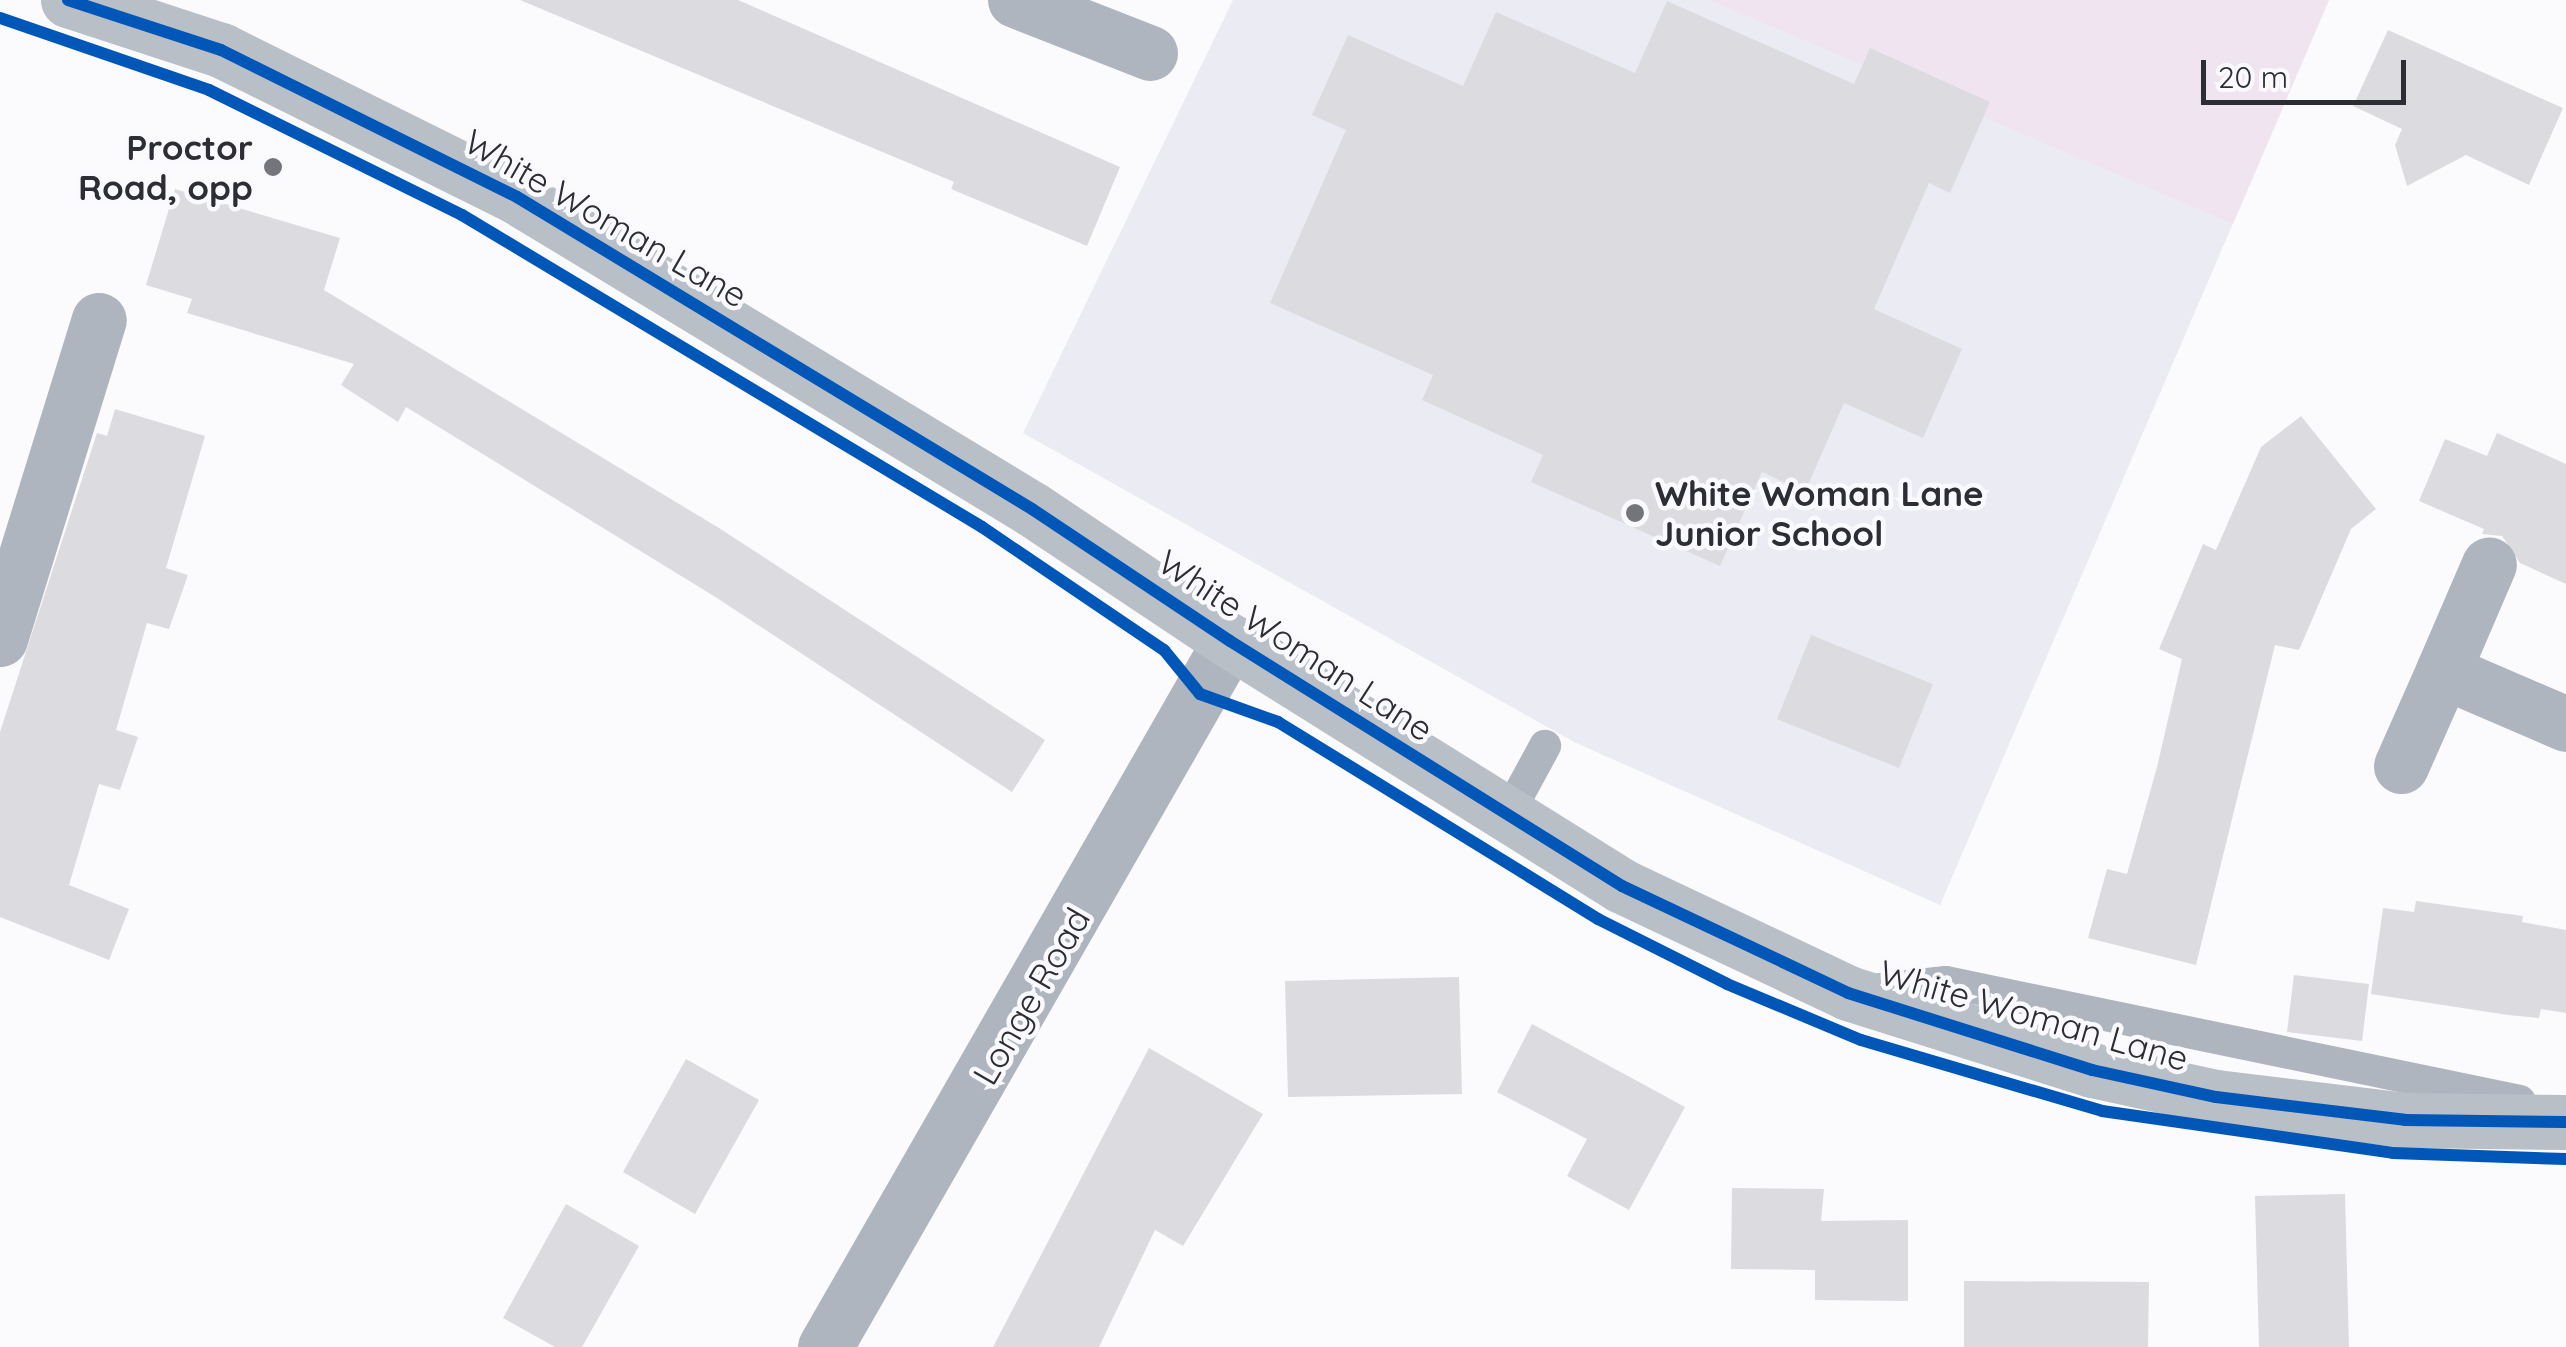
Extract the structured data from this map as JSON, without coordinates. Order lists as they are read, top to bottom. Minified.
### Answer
{"streets":{"street":["White Woman Lane","Longe Road"]},"crossings":[["White Woman Lane","Longe Road"]],"places":["Proctor Road, opp","White Woman Lane Junior School"],"scale_bar":"20 m"}
